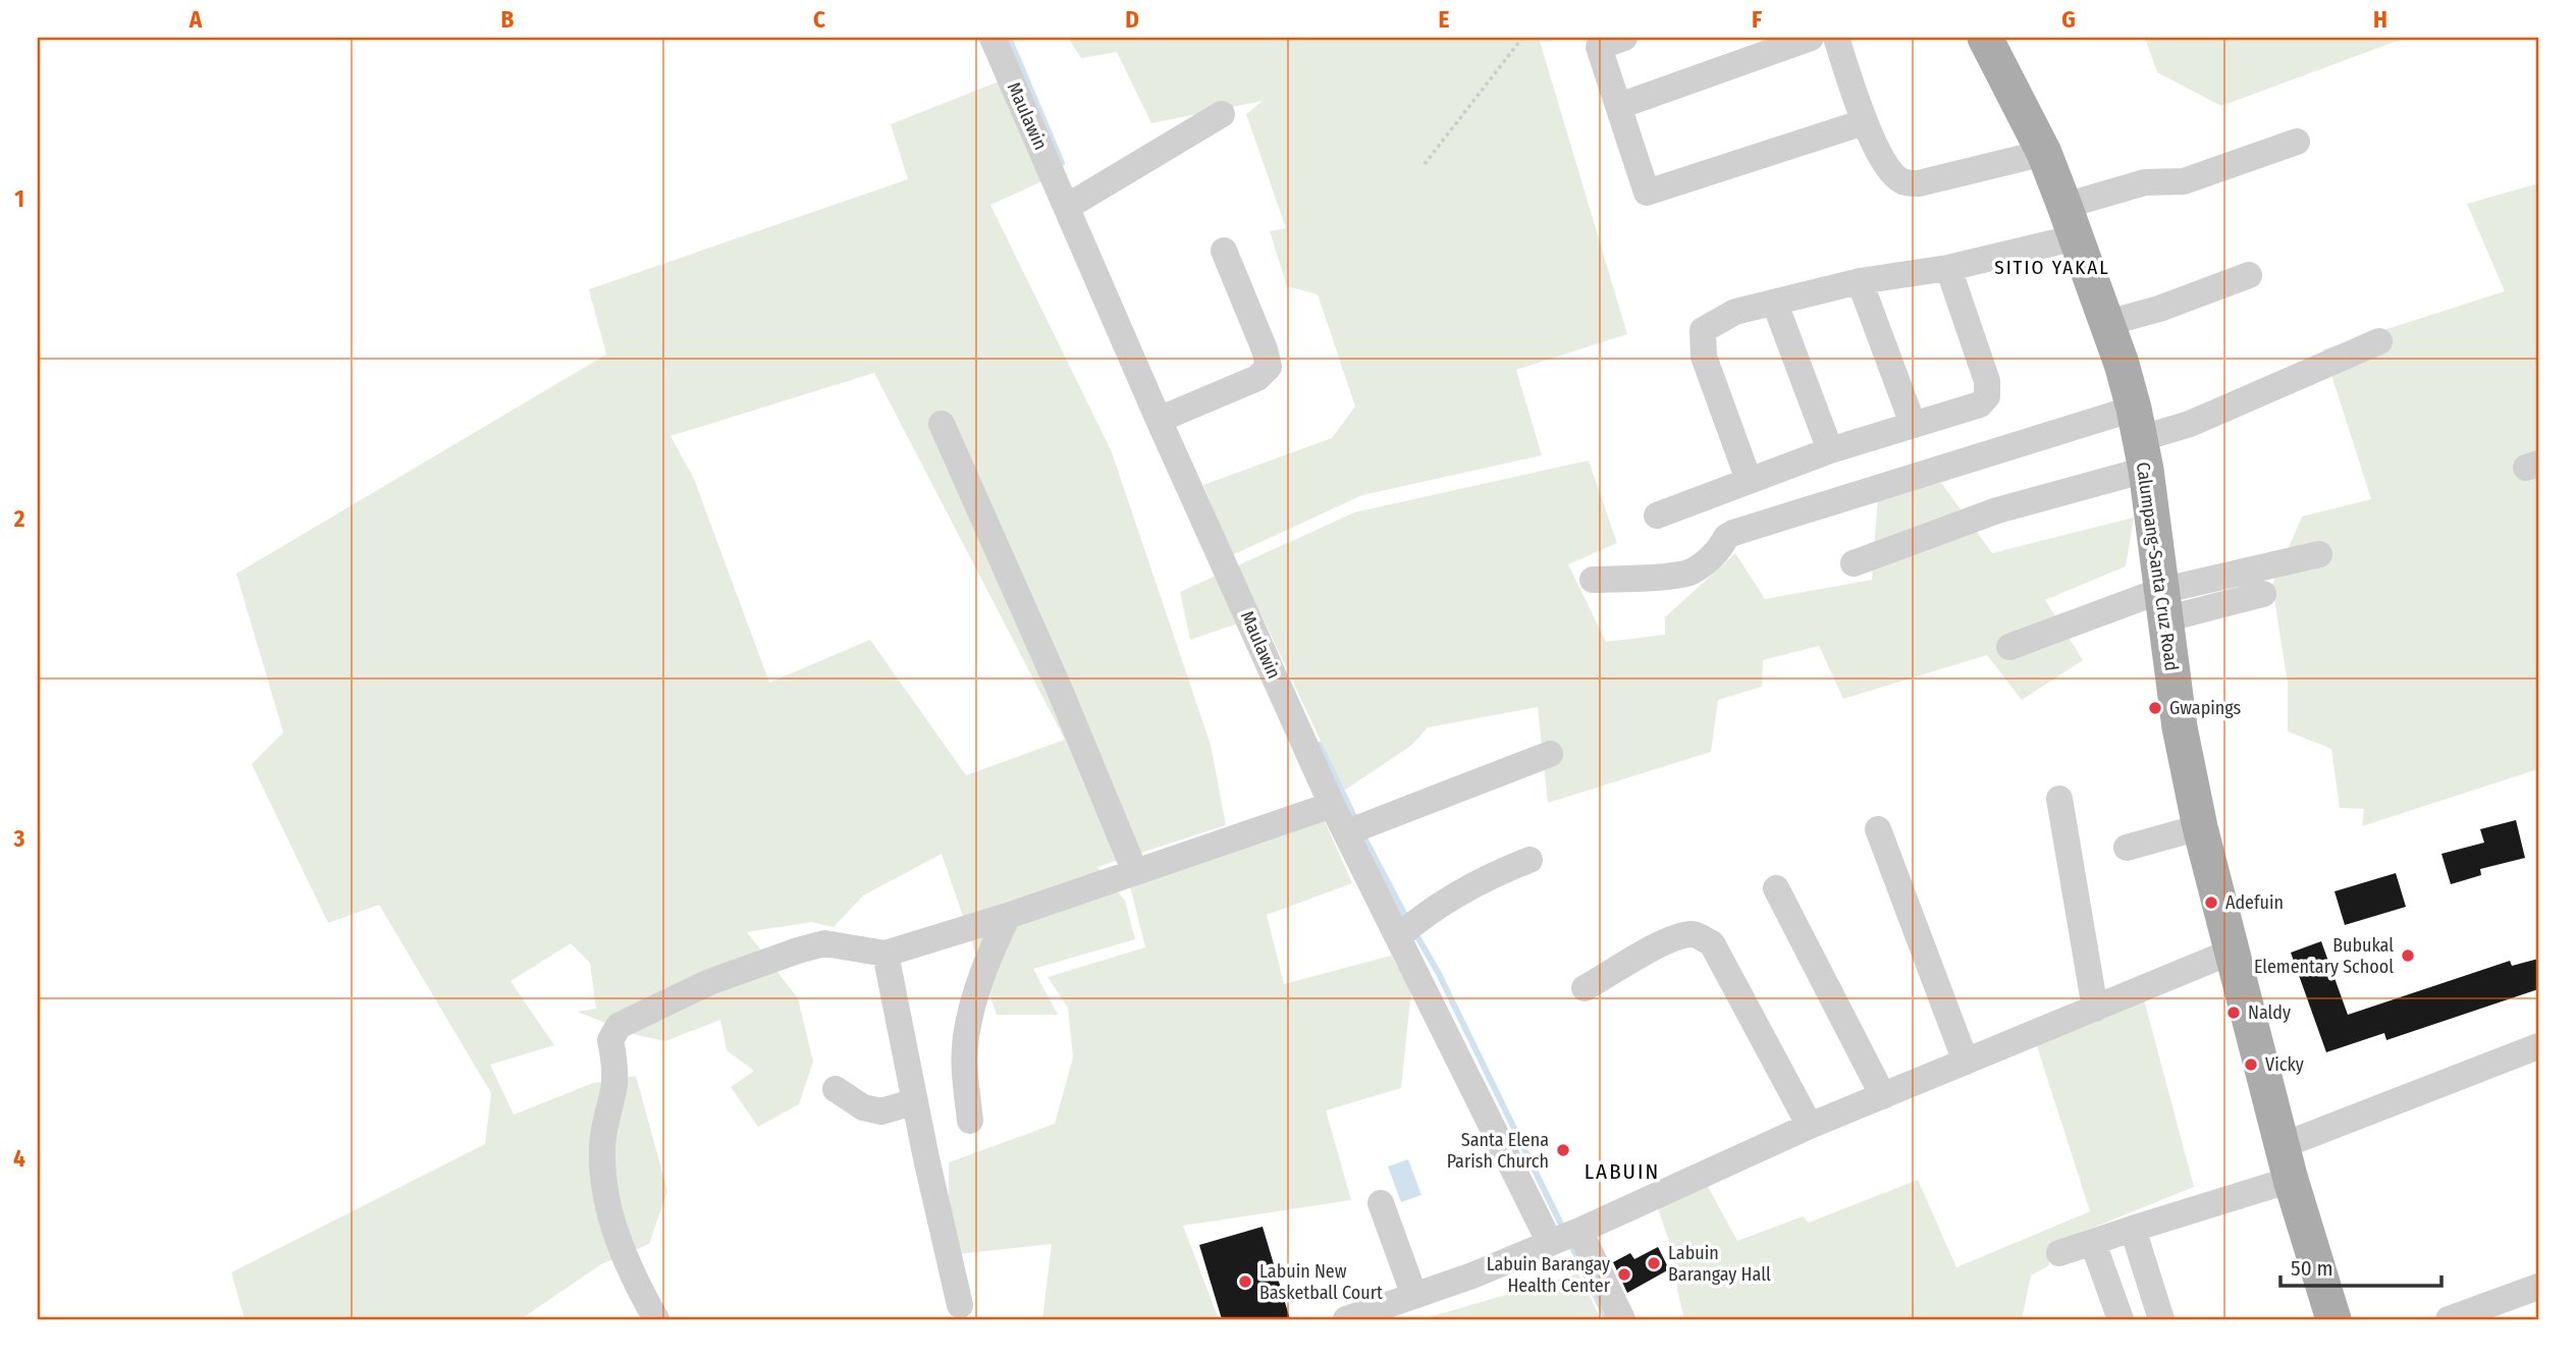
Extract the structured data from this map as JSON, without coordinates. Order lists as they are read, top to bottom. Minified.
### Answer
{"streets":{"main road":["Calumpang-Santa Cruz Road"],"street":["Maulawin"]},"districts":["SITIO YAKAL","LABUIN"],"places":["Gwapings","Adefuin","Bubukal Elementary School","Naldy","Vicky","Santa Elena Parish Church","Labuin Barangay Hall","Labuin Barangay Health Center","Labuin New Basketball Court"],"scale_bar":"50 m","grid":{"columns":["A","B","C","D","E","F","G","H"],"rows":["1","2","3","4"]}}
